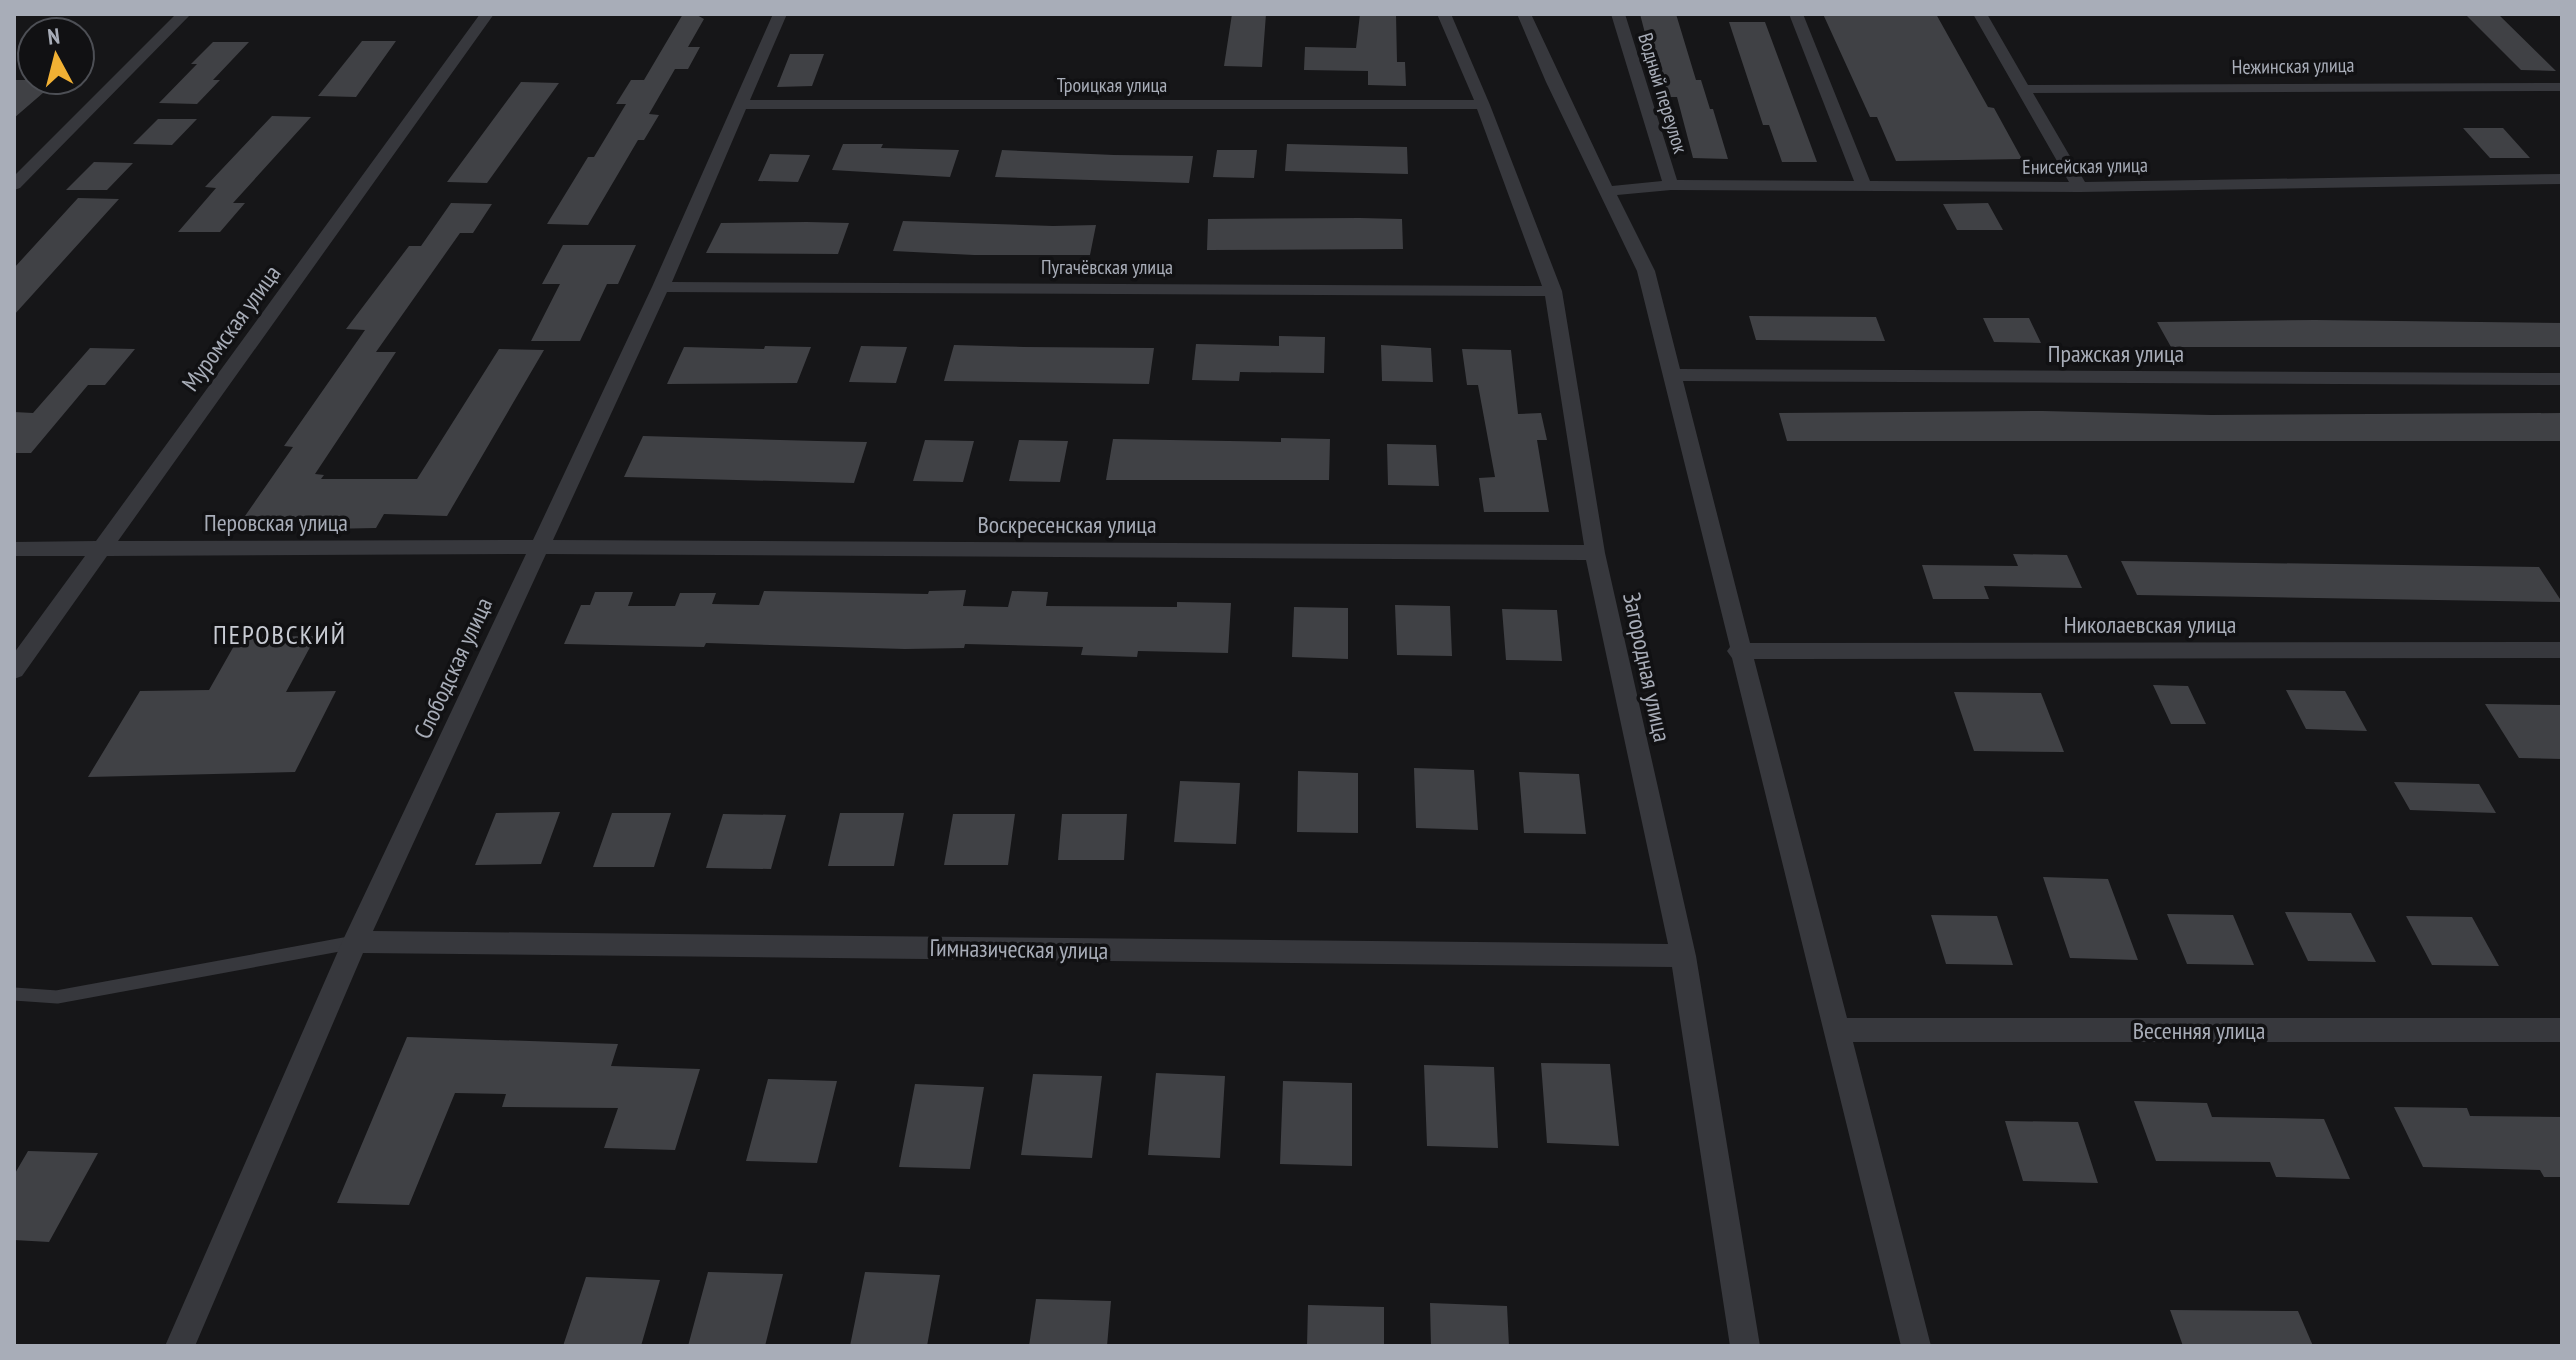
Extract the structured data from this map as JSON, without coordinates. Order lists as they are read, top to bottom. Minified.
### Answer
{"streets":{"street":["Нежинская улица","Троицкая улица","Водный переулок","Енисейская улица","Пугачёвская улица","Муромская улица","Пражская улица","Перовская улица","Воскресенская улица","Николаевская улица","Загородная улица","Слободская улица","Гимназическая улица","Весенняя улица"]},"crossings":[["Троицкая улица","Загородная улица"],["Троицкая улица","Слободская улица"],["Водный переулок","Енисейская улица"],["Пугачёвская улица","Загородная улица"],["Пугачёвская улица","Слободская улица"],["Муромская улица","Перовская улица"],["Перовская улица","Воскресенская улица"],["Перовская улица","Слободская улица"],["Воскресенская улица","Загородная улица"],["Воскресенская улица","Слободская улица"],["Загородная улица","Гимназическая улица"],["Слободская улица","Гимназическая улица"]],"districts":["ПЕРОВСКИЙ"],"north":"top"}
